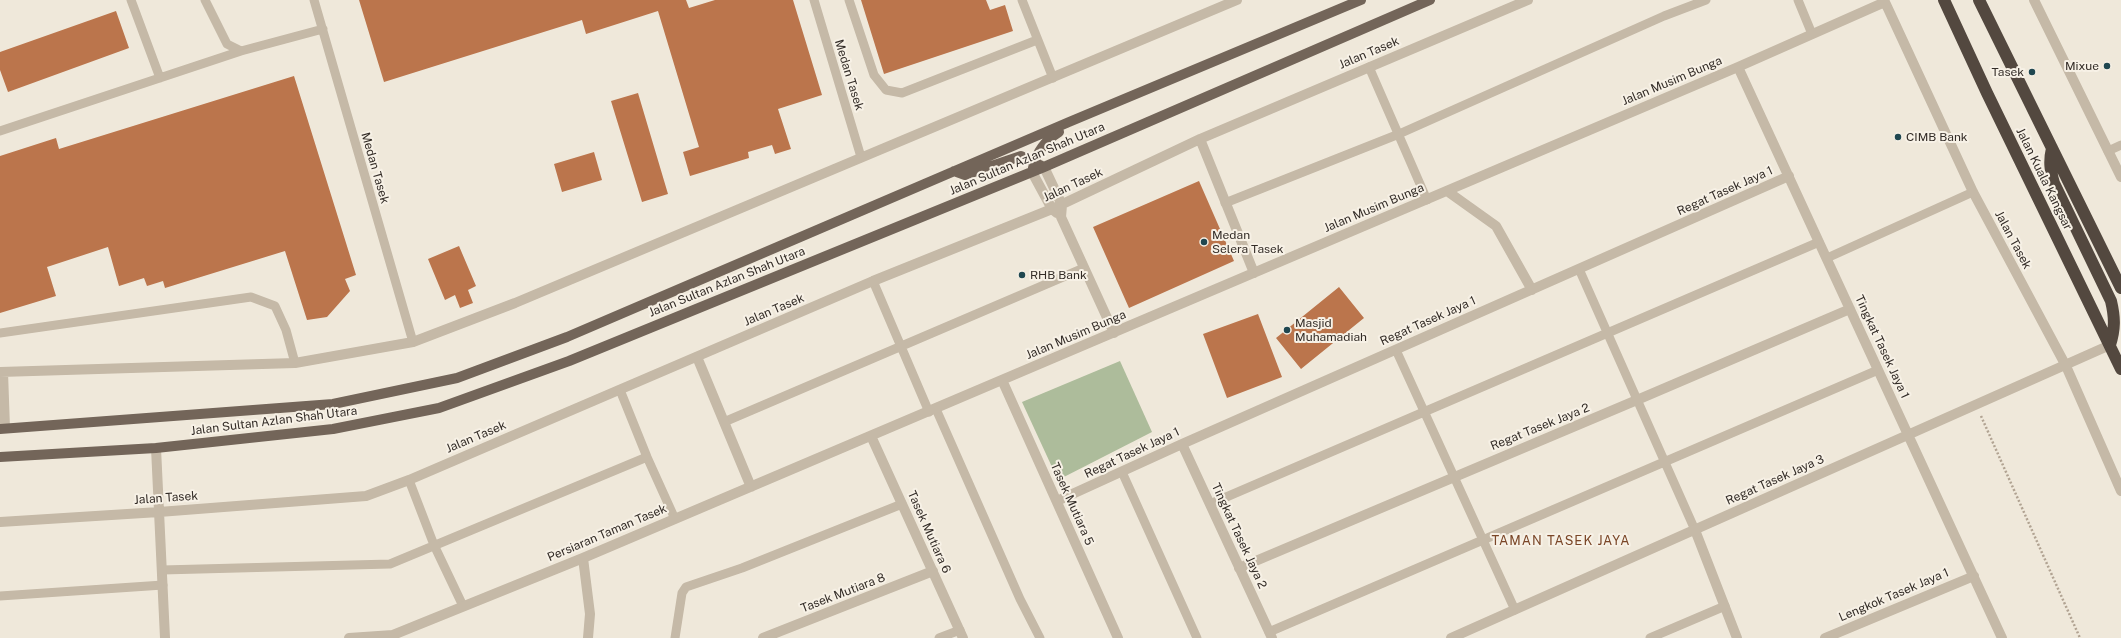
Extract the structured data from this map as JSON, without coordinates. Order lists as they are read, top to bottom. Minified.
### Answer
{"streets":{"highway":["Jalan Kuala Kangsar"],"main road":["Jalan Sultan Azlan Shah Utara"],"street":["Jalan Tasek","Jalan Musim Bunga","Regat Tasek Jaya 1","Tingkat Tasek Jaya 1","Regat Tasek Jaya 2","Regat Tasek Jaya 3","Tasek Mutiara 5","Tasek Mutiara 6","Persiaran Taman Tasek","Tingkat Tasek Jaya 2","Tasek Mutiara 8","Lengkok Tasek Jaya 1"],"lane":["Medan Tasek"]},"crossings":[["Jalan Tasek","Jalan Musim Bunga"],["Jalan Tasek","Regat Tasek Jaya 3"],["Jalan Musim Bunga","Tingkat Tasek Jaya 1"],["Jalan Musim Bunga","Tasek Mutiara 5"],["Jalan Musim Bunga","Tasek Mutiara 6"],["Jalan Musim Bunga","Persiaran Taman Tasek"],["Jalan Kuala Kangsar","Regat Tasek Jaya 3"],["Regat Tasek Jaya 1","Tingkat Tasek Jaya 1"],["Regat Tasek Jaya 1","Tasek Mutiara 5"],["Regat Tasek Jaya 1","Tingkat Tasek Jaya 2"],["Tingkat Tasek Jaya 1","Regat Tasek Jaya 2"],["Tingkat Tasek Jaya 1","Regat Tasek Jaya 3"],["Tingkat Tasek Jaya 1","Lengkok Tasek Jaya 1"],["Regat Tasek Jaya 2","Tingkat Tasek Jaya 2"],["Tasek Mutiara 6","Persiaran Taman Tasek"],["Tasek Mutiara 6","Tasek Mutiara 8"]],"districts":["TAMAN TASEK JAYA"],"places":["Mixue","Tasek","CIMB Bank","Medan Selera Tasek","RHB Bank","Masjid Muhamadiah"]}
